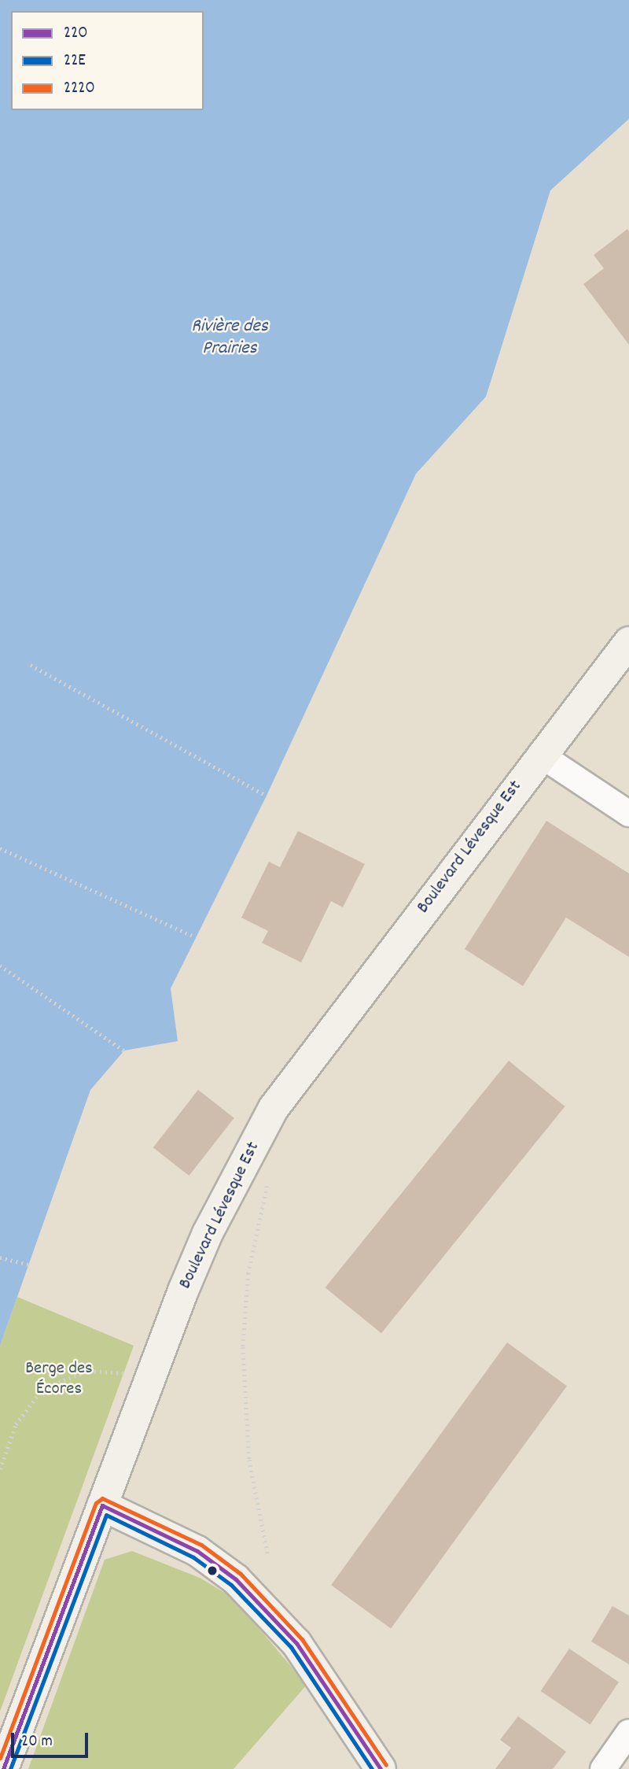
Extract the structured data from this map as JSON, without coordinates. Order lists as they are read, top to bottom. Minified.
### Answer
{"streets":{"street":["Boulevard Lévesque Est"]},"water":["Rivière des Prairies"],"parks":["Berge des Écores"],"lines":["transit line 222O","transit line 22O","transit line 22E"],"legend":["22O","22E","222O"],"scale_bar":"20 m"}
